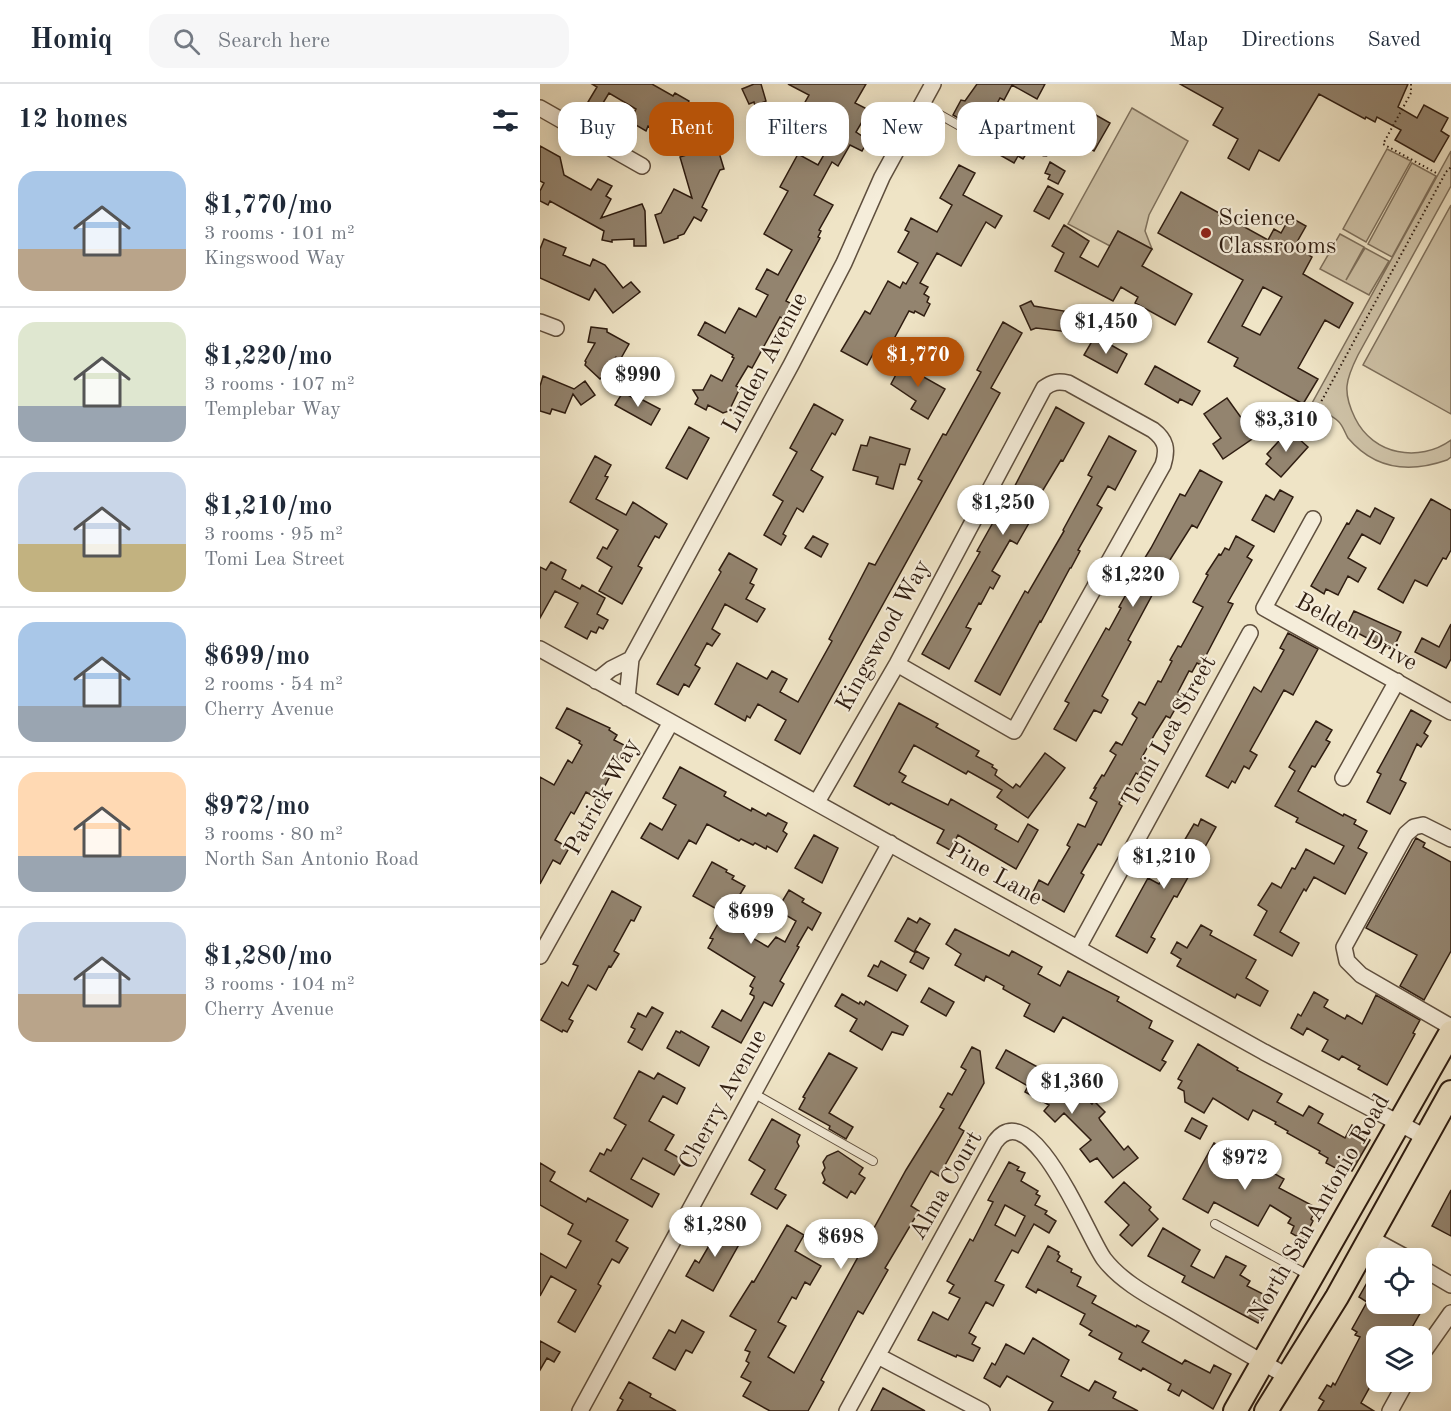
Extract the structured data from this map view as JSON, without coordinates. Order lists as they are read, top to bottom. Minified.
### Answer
{"streets":{"main road":["North San Antonio Road"],"street":["Linden Avenue","Belden Drive","Kingswood Way","Tomi Lea Street","Patrick Way","Pine Lane","Cherry Avenue","Alma Court"]},"crossings":[["Linden Avenue","Pine Lane"],["Kingswood Way","Pine Lane"],["Tomi Lea Street","Pine Lane"],["Patrick Way","Pine Lane"],["Pine Lane","Cherry Avenue"],["Pine Lane","North San Antonio Road"],["Alma Court","North San Antonio Road"]],"places":["Science Classrooms"],"page":{"header":"Homiq","search":"Search here","nav":["Map","Directions","Saved"],"heading":"12 homes","chip":["Buy","Rent","Filters","New","Apartment"],"list":[{"name":"$1,770/mo","note":"3 rooms · 101 m² · Kingswood Way"},{"name":"$1,220/mo","note":"3 rooms · 107 m² · Templebar Way"},{"name":"$1,210/mo","note":"3 rooms · 95 m² · Tomi Lea Street"},{"name":"$699/mo","note":"2 rooms · 54 m² · Cherry Avenue"},{"name":"$972/mo","note":"3 rooms · 80 m² · North San Antonio Road"},{"name":"$1,280/mo","note":"3 rooms · 104 m² · Cherry Avenue"}],"price":["$1,450","$1,770","$990","$3,310","$1,250","$1,220","$1,210","$699","$1,360","$972","$1,280","$698"]}}
